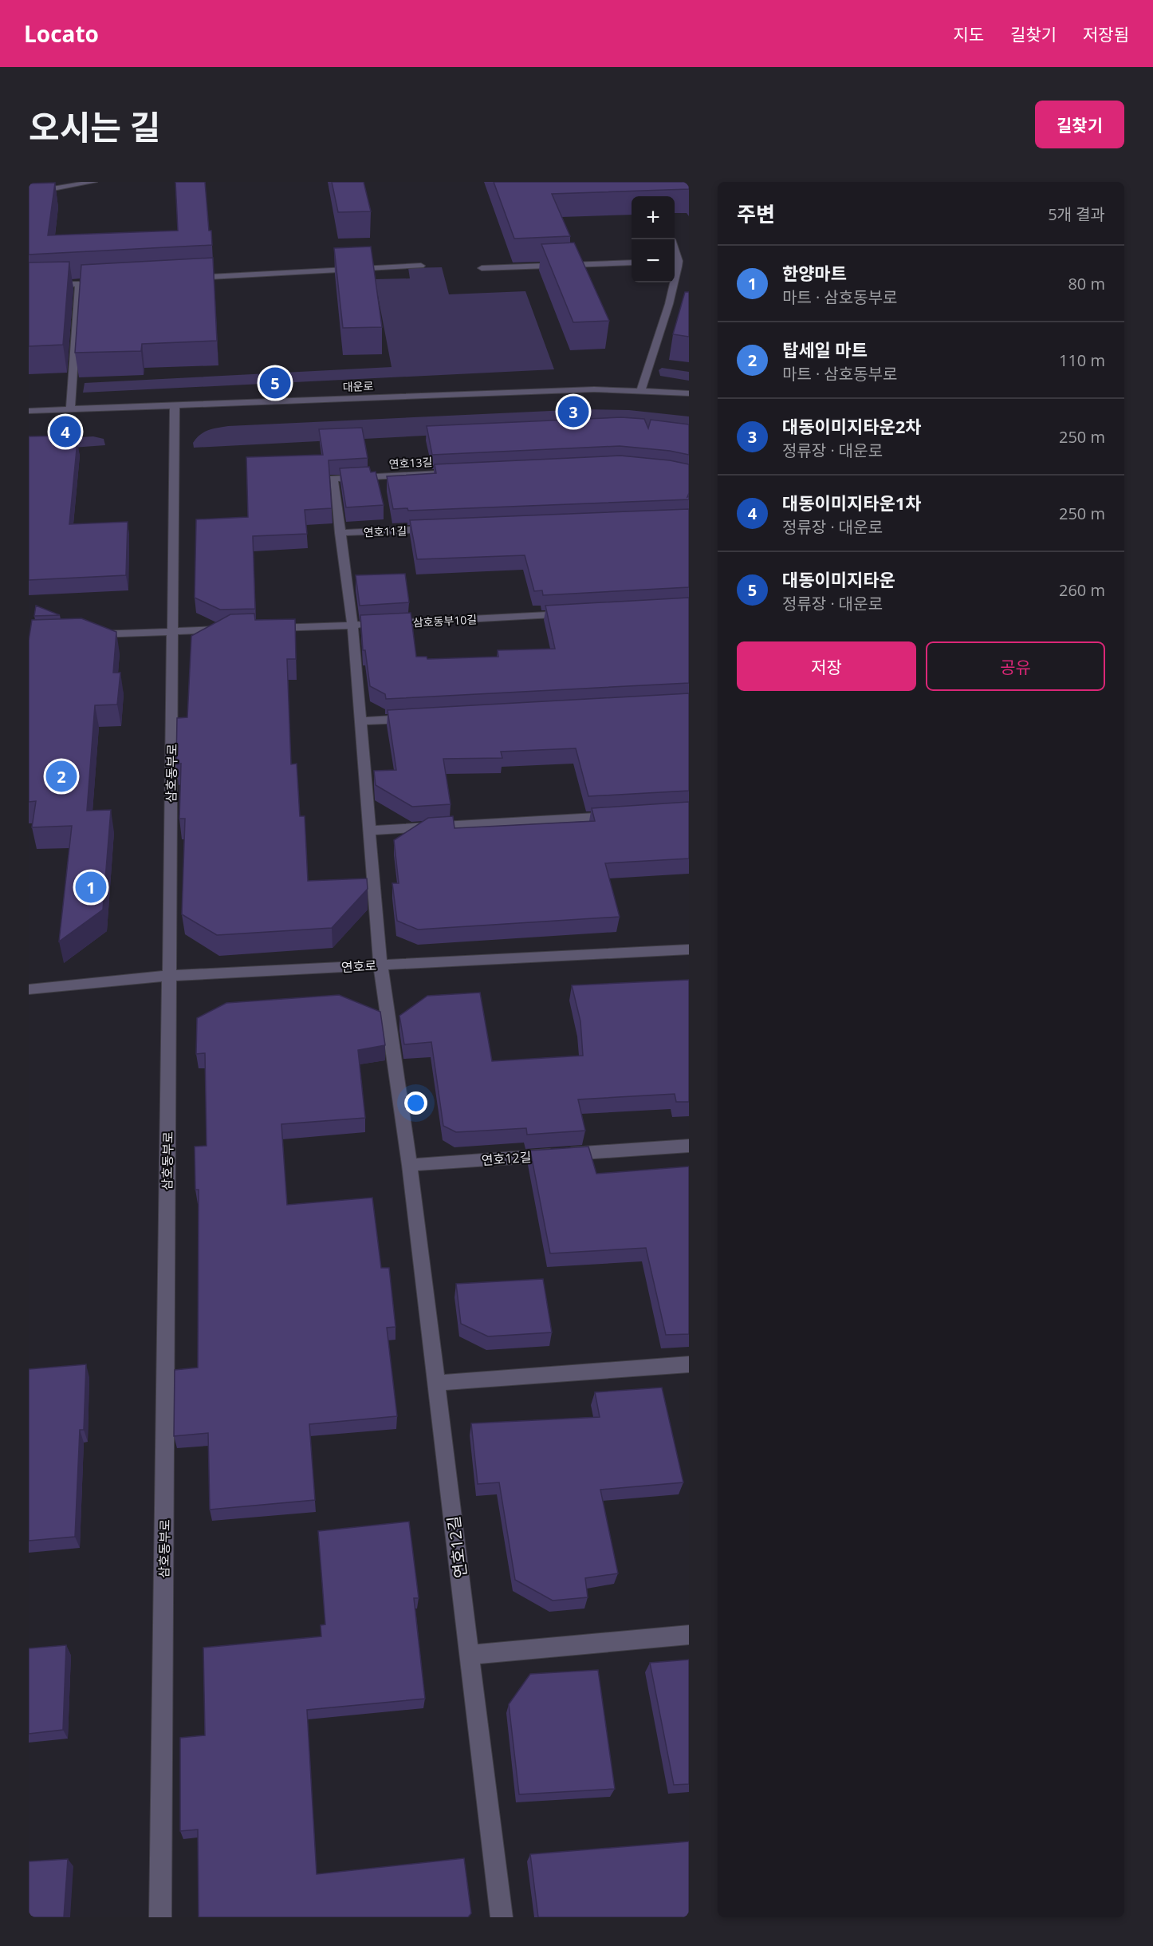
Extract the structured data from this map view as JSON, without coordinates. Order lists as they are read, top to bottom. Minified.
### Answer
{"streets":{"street":["대운로","연호13길","연호11길","삼호동부10길","삼호동부로","연호로","연호12길"]},"crossings":[["대운로","삼호동부로"],["연호13길","연호11길"],["삼호동부로","연호로"],["연호로","연호12길"]],"page":{"header":"Locato","nav":["지도","길찾기","저장됨"],"title":"오시는 길","buttons":["길찾기",["저장","공유"]],"heading":["주변","5개 결과"],"map_buttons":["+","−"],"list":[{"mark":"1","name":"한양마트","note":"마트 · 삼호동부로","value":"80 m"},{"mark":"2","name":"탑세일 마트","note":"마트 · 삼호동부로","value":"110 m"},{"mark":"3","name":"대동이미지타운2차","note":"정류장 · 대운로","value":"250 m"},{"mark":"4","name":"대동이미지타운1차","note":"정류장 · 대운로","value":"250 m"},{"mark":"5","name":"대동이미지타운","note":"정류장 · 대운로","value":"260 m"}],"pins":["5","3","4","2","1"]}}
